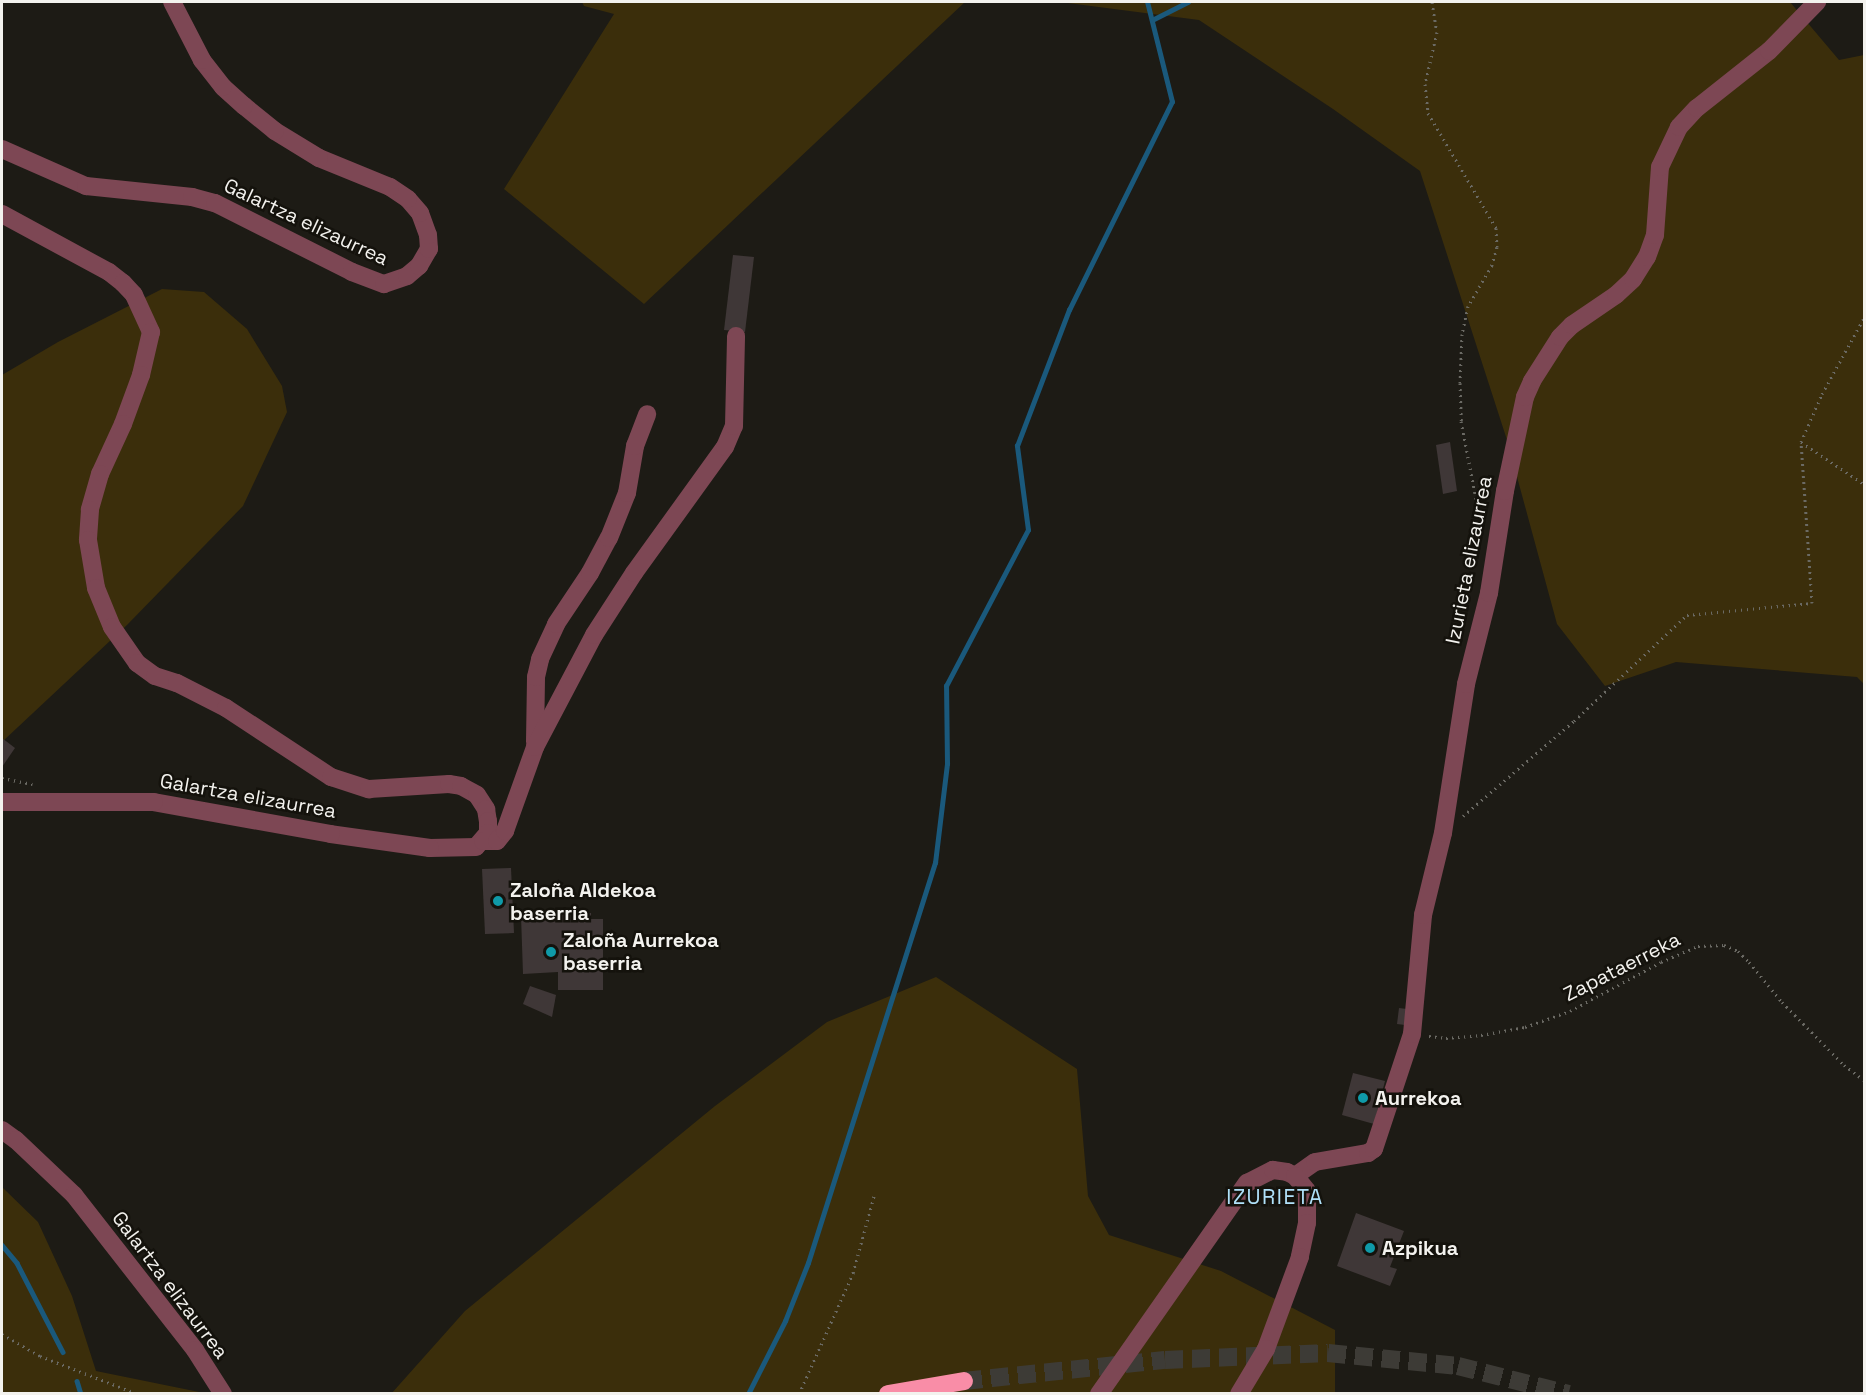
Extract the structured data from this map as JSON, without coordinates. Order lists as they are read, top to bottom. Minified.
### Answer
{"streets":{"street":["Galartza elizaurrea","Izurieta elizaurrea"],"path":["Zapataerreka"]},"crossings":[["Izurieta elizaurrea","Zapataerreka"]],"districts":["IZURIETA"],"places":["Zaloña Aldekoa baserria","Zaloña Aurrekoa baserria","Aurrekoa","Azpikua"]}
